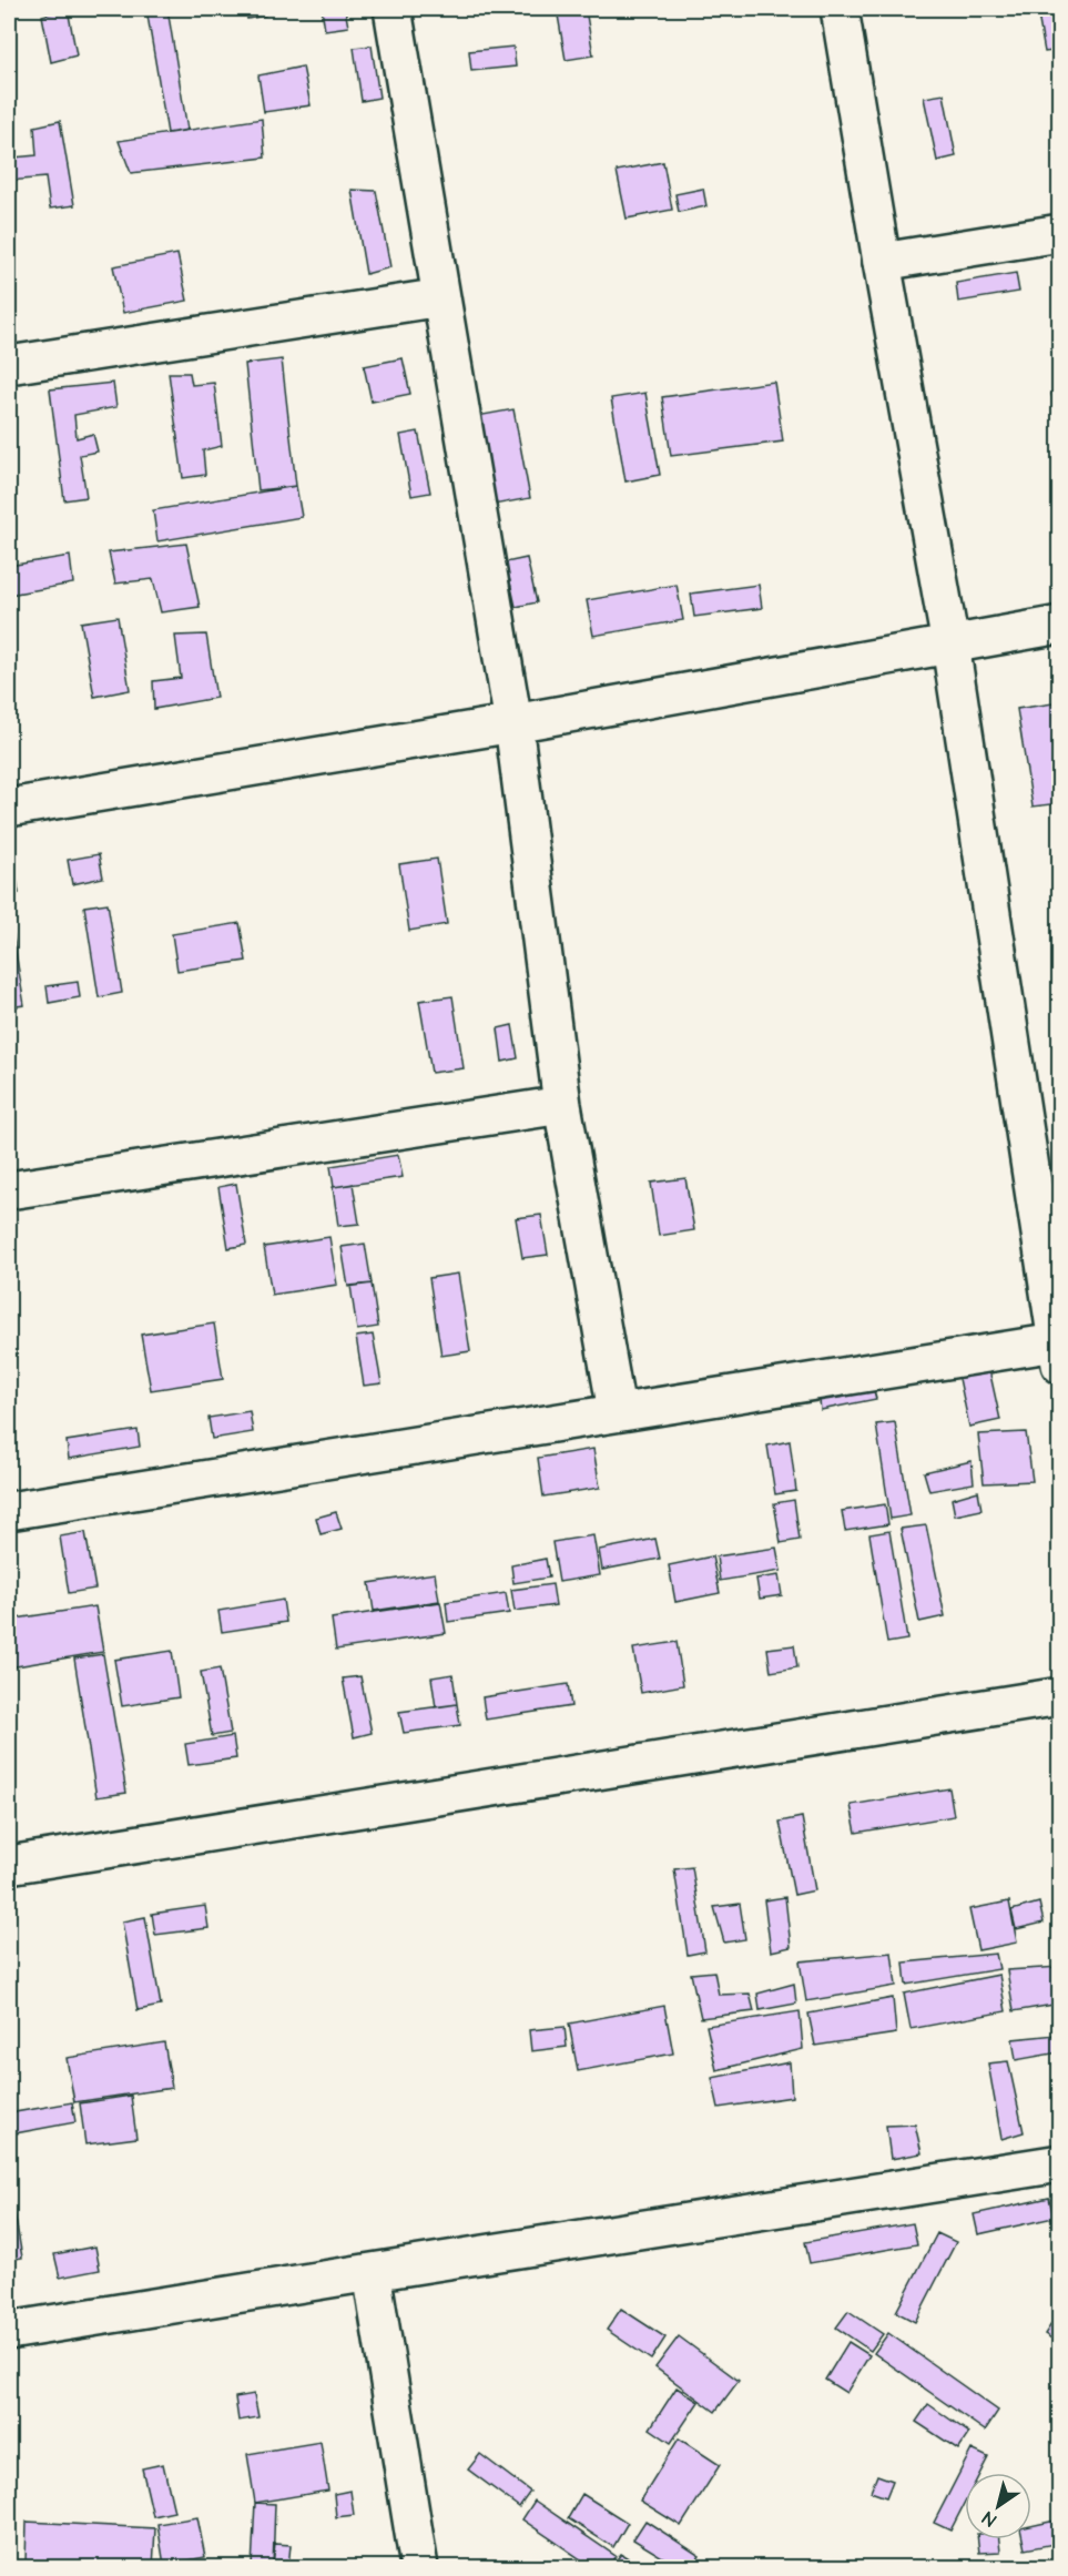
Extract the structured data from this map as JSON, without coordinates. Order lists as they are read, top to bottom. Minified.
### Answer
{"north":"bottom left"}
